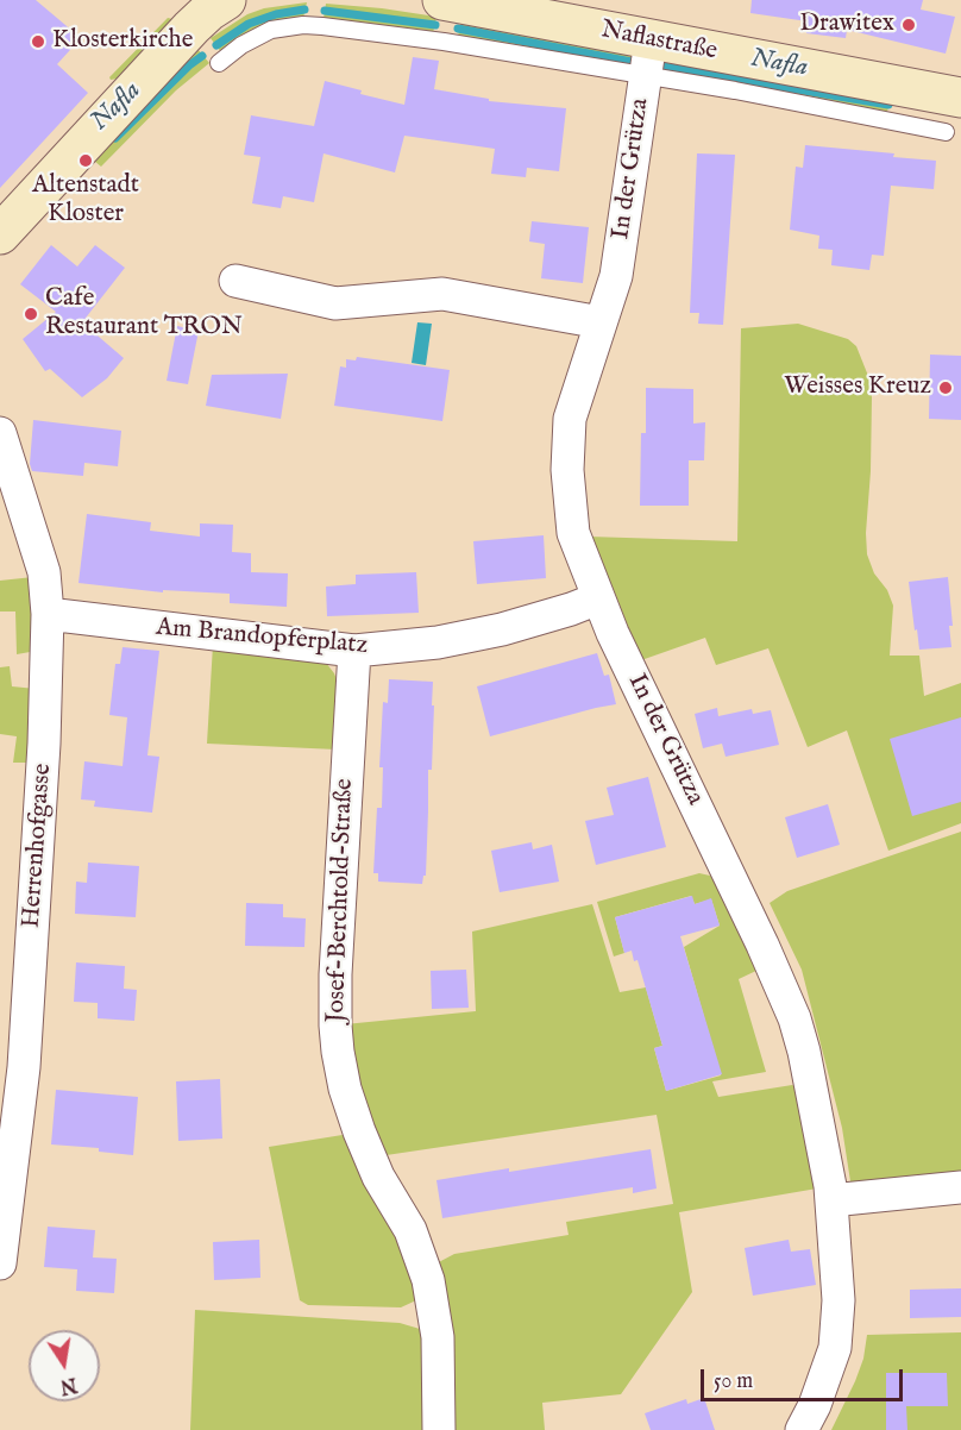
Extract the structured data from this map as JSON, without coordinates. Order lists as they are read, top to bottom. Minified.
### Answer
{"streets":{"main road":["Naflastraße"],"street":["In der Grütza","Am Brandopferplatz","Herrenhofgasse","Josef-Berchtold-Straße"]},"crossings":[["Naflastraße","In der Grütza"],["In der Grütza","Am Brandopferplatz"],["Am Brandopferplatz","Herrenhofgasse"],["Am Brandopferplatz","Josef-Berchtold-Straße"]],"water":["Nafla"],"places":["Drawitex","Klosterkirche","Altenstadt Kloster","Cafe Restaurant TRON","Weisses Kreuz"],"scale_bar":"50 m","north":"bottom"}
